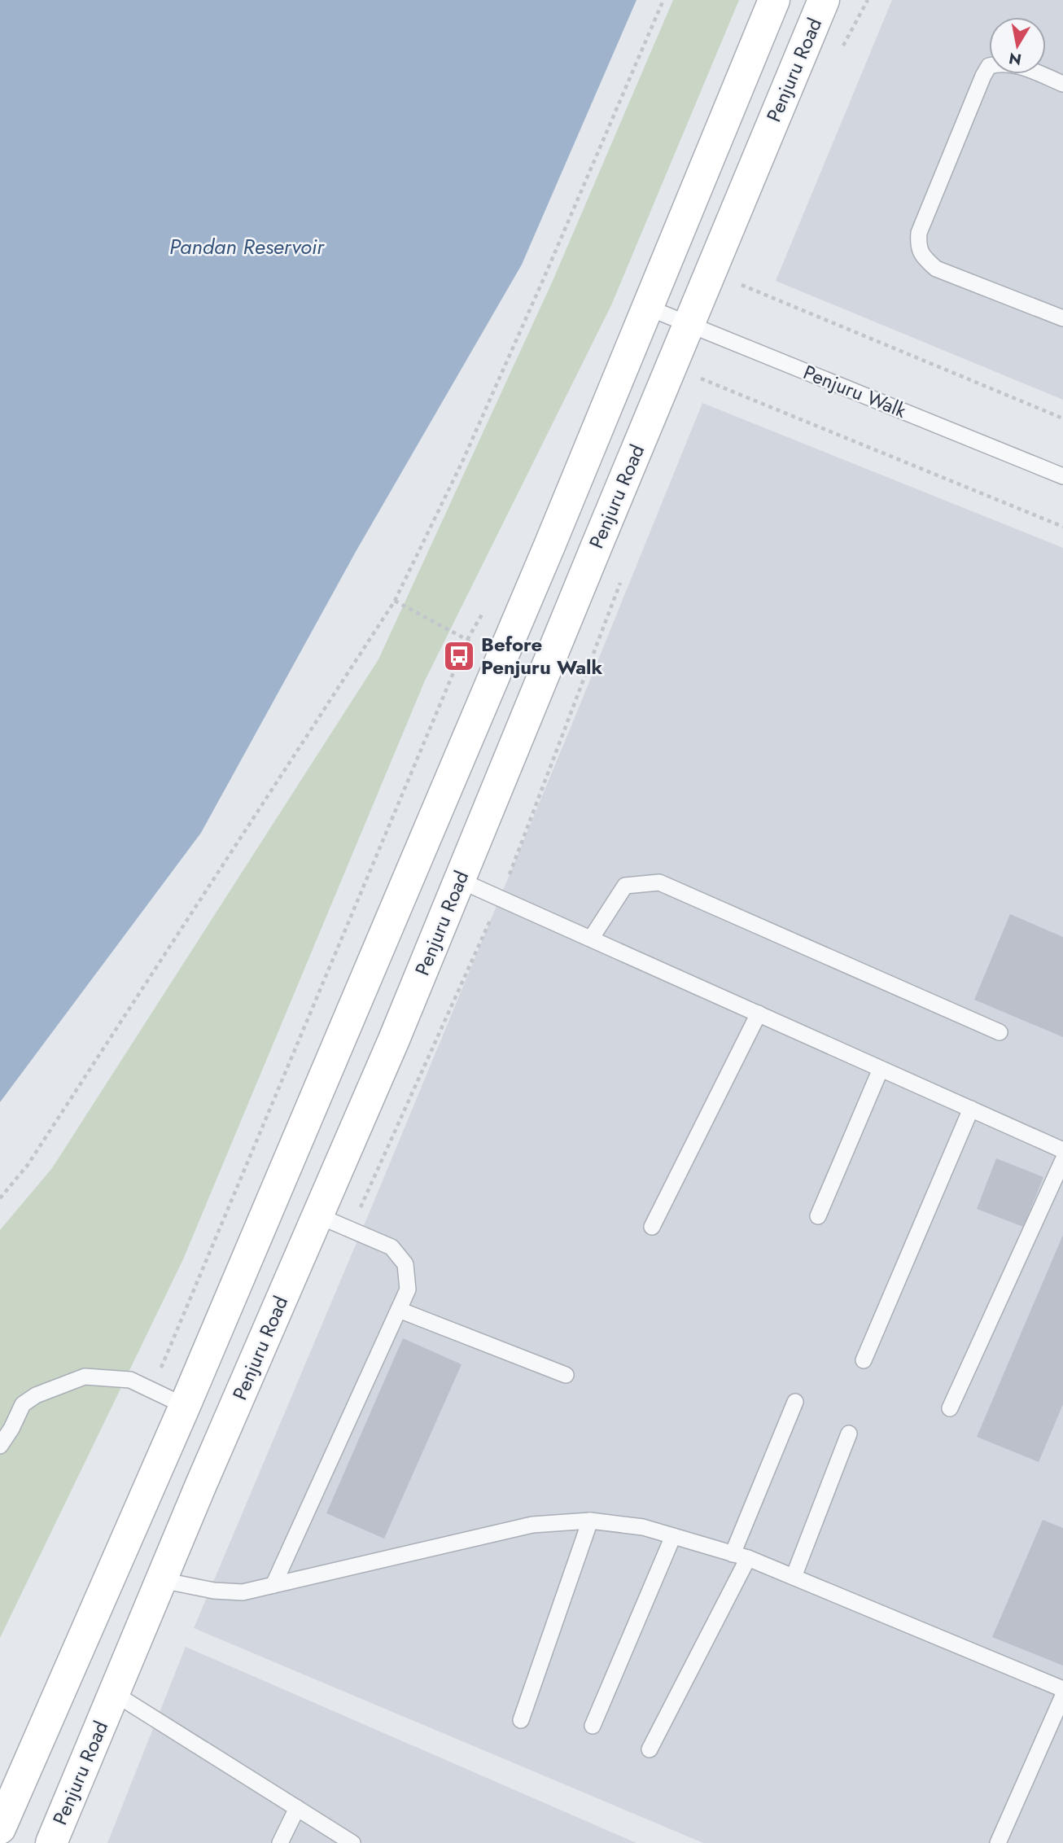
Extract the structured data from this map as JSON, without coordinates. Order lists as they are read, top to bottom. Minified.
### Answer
{"streets":{"main road":["Penjuru Road"],"lane":["Penjuru Walk"]},"crossings":[["Penjuru Road","Penjuru Walk"]],"water":["Pandan Reservoir"],"places":{"bus stop":["Before Penjuru Walk"]},"north":"bottom"}
